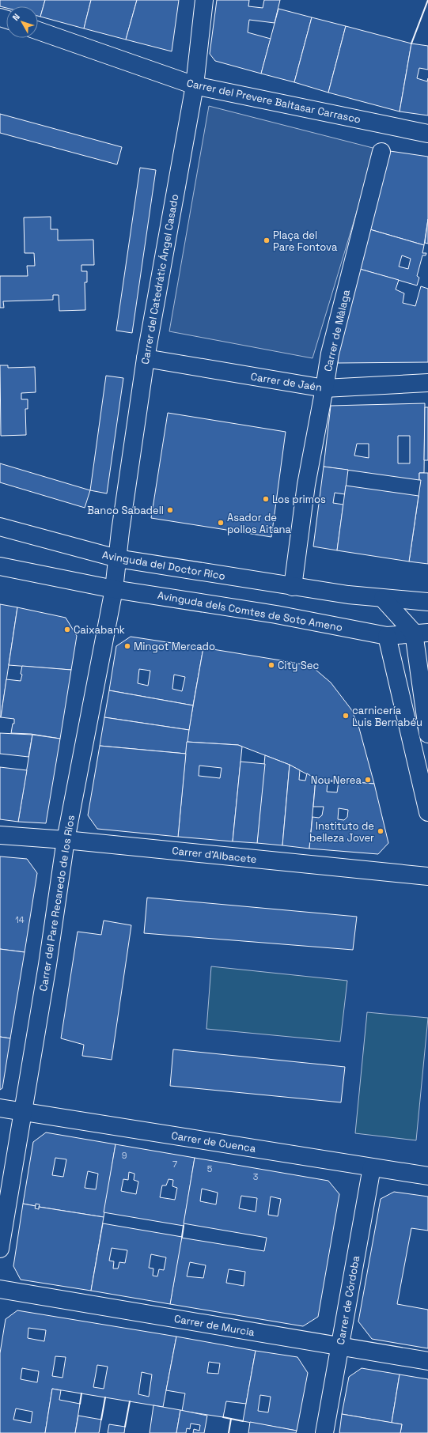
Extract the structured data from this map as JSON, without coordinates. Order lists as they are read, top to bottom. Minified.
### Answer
{"streets":{"street":["Carrer del Prevere Baltasar Carrasco","Carrer del Catedràtic Ángel Casado","Carrer de Màlaga","Carrer de Jaén","Avinguda del Doctor Rico","Avinguda dels Comtes de Soto Ameno","Carrer d'Albacete","Carrer del Pare Recaredo de los Ríos","Carrer de Cuenca","Carrer de Córdoba","Carrer de Murcia"]},"crossings":[["Carrer del Prevere Baltasar Carrasco","Carrer del Catedràtic Ángel Casado"],["Carrer del Catedràtic Ángel Casado","Carrer de Jaén"],["Carrer del Catedràtic Ángel Casado","Avinguda del Doctor Rico"],["Carrer del Catedràtic Ángel Casado","Carrer del Pare Recaredo de los Ríos"],["Carrer de Màlaga","Carrer de Jaén"],["Carrer de Màlaga","Avinguda del Doctor Rico"],["Avinguda del Doctor Rico","Carrer del Pare Recaredo de los Ríos"],["Avinguda dels Comtes de Soto Ameno","Carrer del Pare Recaredo de los Ríos"],["Carrer d'Albacete","Carrer del Pare Recaredo de los Ríos"],["Carrer del Pare Recaredo de los Ríos","Carrer de Cuenca"],["Carrer de Cuenca","Carrer de Córdoba"],["Carrer de Córdoba","Carrer de Murcia"]],"places":["Plaça del Pare Fontova","Los primos","Banco Sabadell","Asador de pollos Aitana","Caixabank","Mingot Mercado","City Sec","carnicería Luis Bernabéu","Nou Nerea","Instituto de belleza Jover"],"house_numbers":["14","9","7","5","3"],"north":"top left"}
